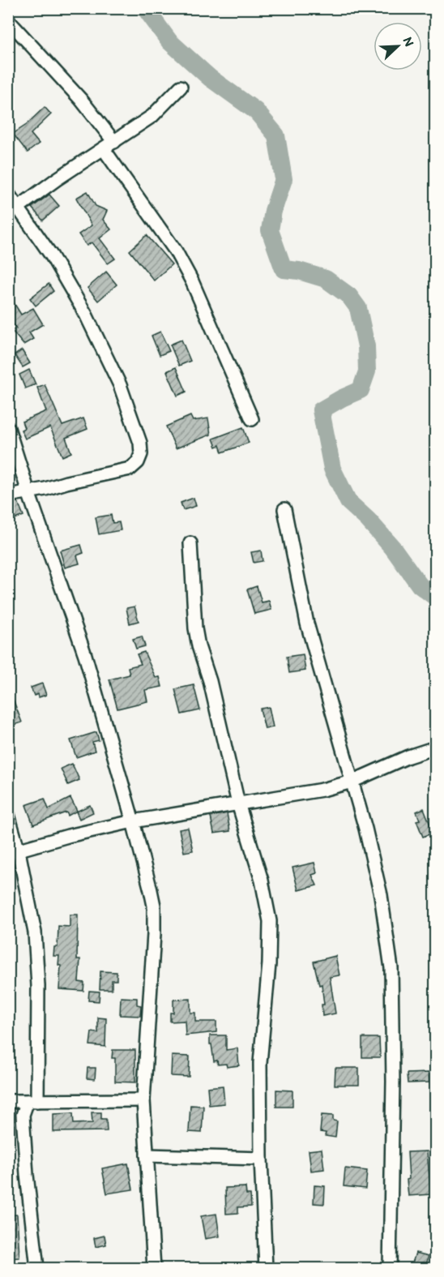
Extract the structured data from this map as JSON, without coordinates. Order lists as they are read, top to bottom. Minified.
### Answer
{"north":"top right"}
